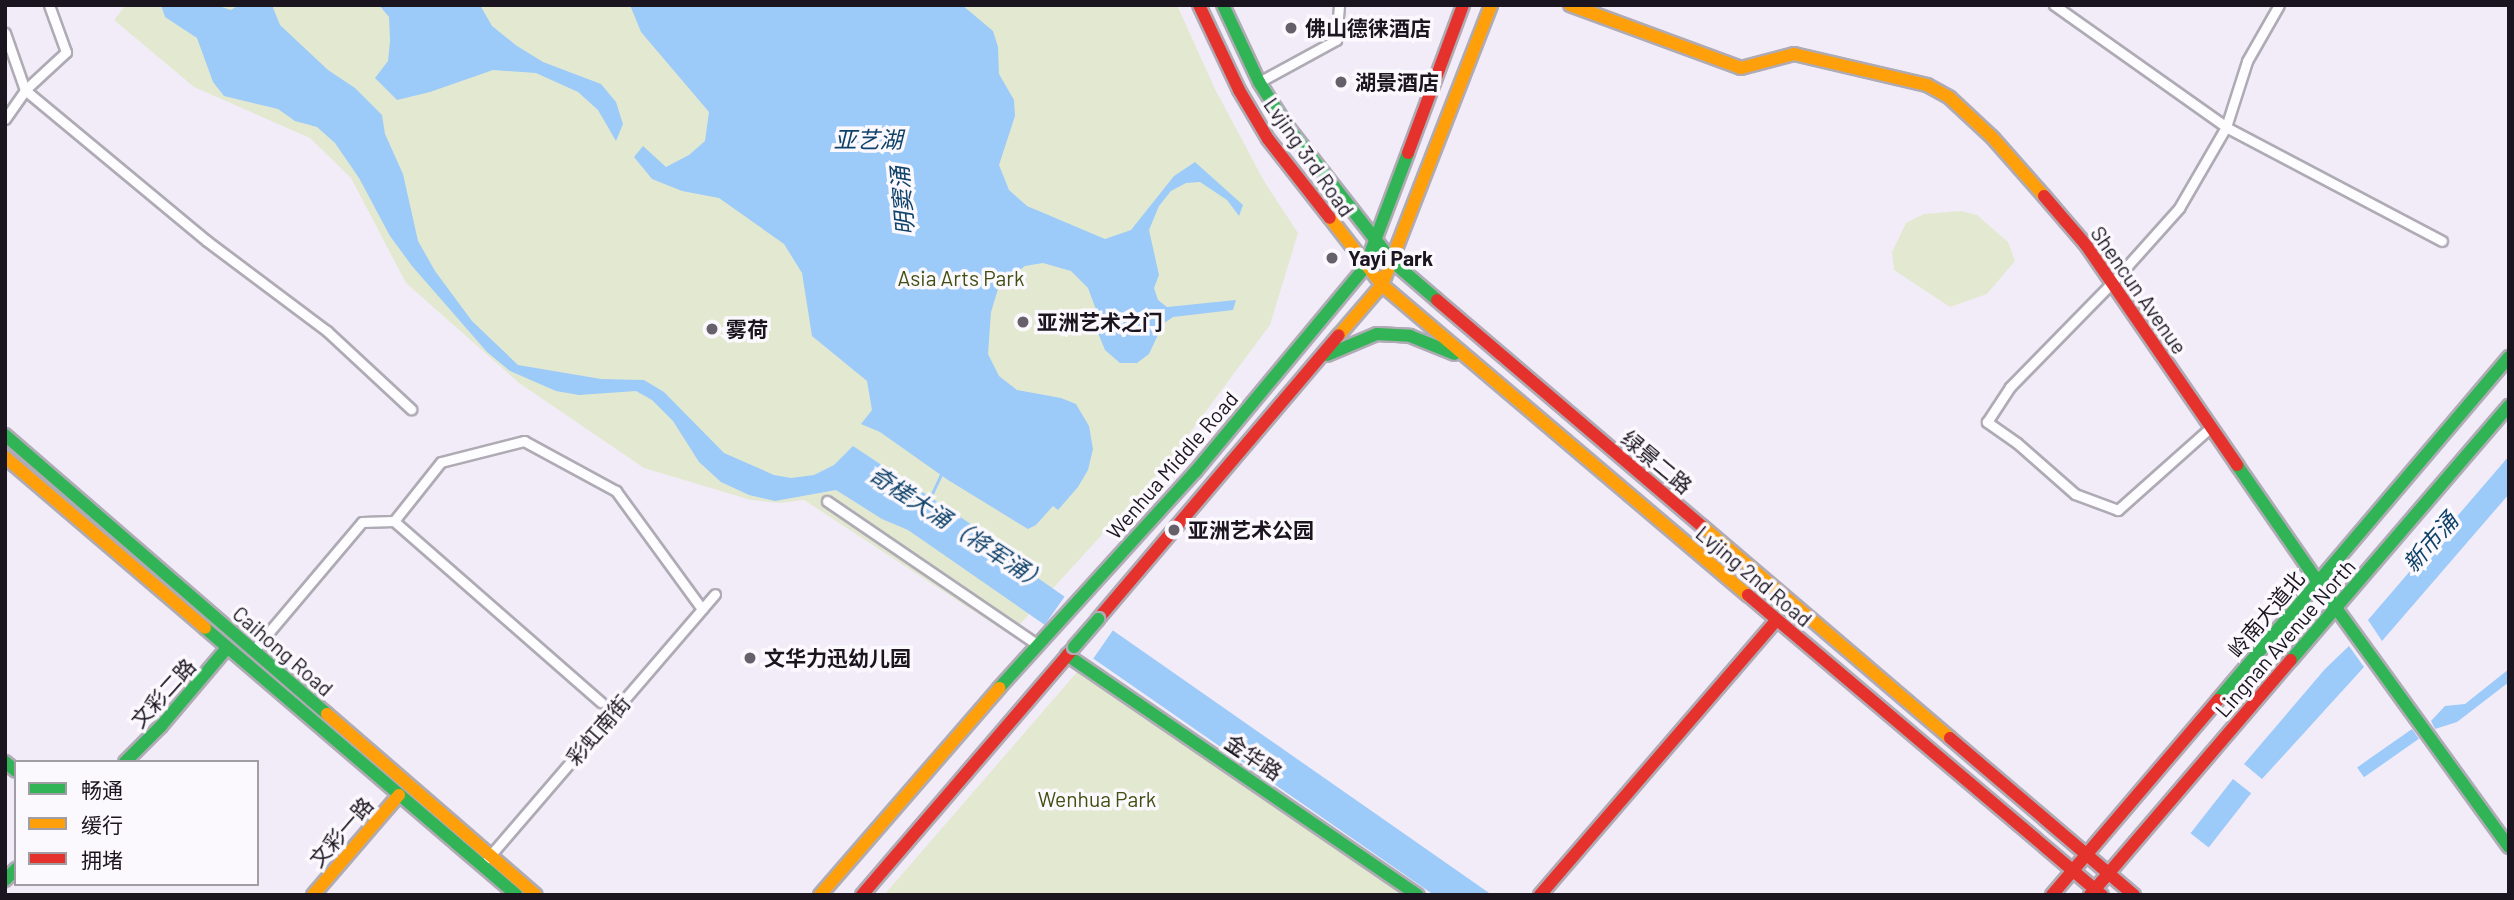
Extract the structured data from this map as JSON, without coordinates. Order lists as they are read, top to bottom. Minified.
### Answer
{"streets":{"main road":["Lvjing 3rd Road","Shencun Avenue","绿景二路","Wenhua Middle Road","Lvjing 2nd Road","岭南大道北","Lingnan Avenue North","Caihong Road","文彩二路","金华路","文彩一路"],"street":["彩虹南街"]},"crossings":[["Lvjing 3rd Road","绿景二路"],["Lvjing 3rd Road","Wenhua Middle Road"],["Lvjing 3rd Road","Lvjing 2nd Road"],["Shencun Avenue","岭南大道北"],["Shencun Avenue","Lingnan Avenue North"],["绿景二路","Wenhua Middle Road"],["绿景二路","岭南大道北"],["绿景二路","Lingnan Avenue North"],["Wenhua Middle Road","Lvjing 2nd Road"],["Wenhua Middle Road","金华路"],["Lvjing 2nd Road","岭南大道北"],["Lvjing 2nd Road","Lingnan Avenue North"],["Caihong Road","文彩二路"],["Caihong Road","彩虹南街"],["Caihong Road","文彩一路"]],"water":["亚艺湖","明窦涌","奇槎大涌（将军涌）","新市涌"],"parks":["Asia Arts Park","Wenhua Park"],"places":["佛山德徕酒店","湖景酒店","Yayi Park","亚洲艺术之门","雾荷","亚洲艺术公园","文华力迅幼儿园"],"legend":["畅通","缓行","拥堵"]}
